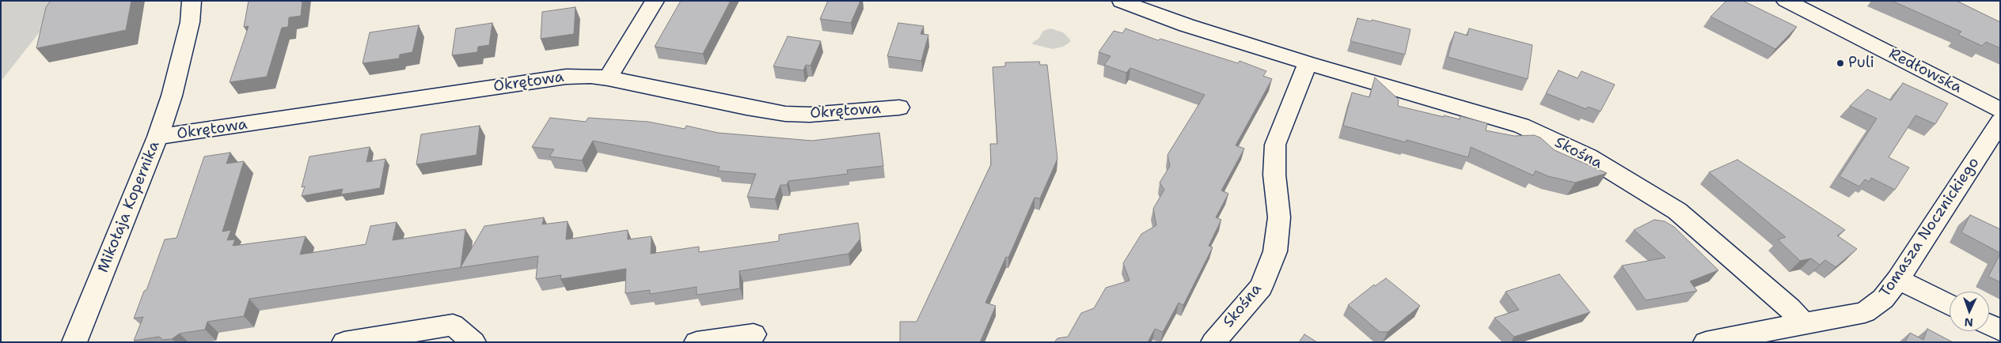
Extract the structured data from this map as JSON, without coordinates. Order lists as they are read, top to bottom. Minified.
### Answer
{"streets":{"street":["Redłowska","Okrętowa","Skośna","Mikołaja Kopernika","Tomasza Nocznickiego"]},"crossings":[["Okrętowa","Mikołaja Kopernika"],["Skośna","Tomasza Nocznickiego"]],"places":["Puli"],"north":"bottom"}
